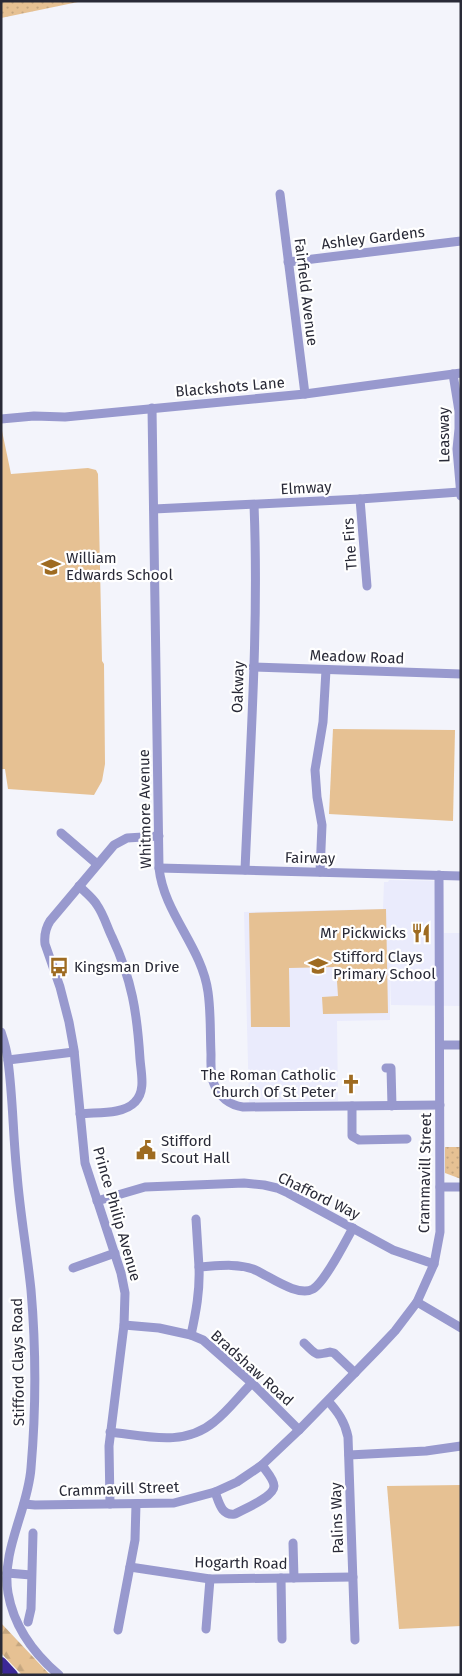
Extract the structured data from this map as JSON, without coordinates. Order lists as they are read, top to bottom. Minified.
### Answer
{"streets":{"street":["Ashley Gardens","Fairfield Avenue","Blackshots Lane","Leasway","Elmway","The Firs","Meadow Road","Oakway","Whitmore Avenue","Fairway","Crammavill Street","Chafford Way","Prince Philip Avenue","Stifford Clays Road","Bradshaw Road","Palins Way","Hogarth Road"]},"crossings":[["Ashley Gardens","Fairfield Avenue"],["Fairfield Avenue","Blackshots Lane"],["Blackshots Lane","Leasway"],["Blackshots Lane","Whitmore Avenue"],["Leasway","Elmway"],["Elmway","The Firs"],["Elmway","Oakway"],["Elmway","Whitmore Avenue"],["Meadow Road","Oakway"],["Oakway","Fairway"],["Whitmore Avenue","Fairway"],["Whitmore Avenue","Crammavill Street"],["Whitmore Avenue","Prince Philip Avenue"],["Fairway","Crammavill Street"],["Crammavill Street","Chafford Way"],["Crammavill Street","Prince Philip Avenue"],["Crammavill Street","Stifford Clays Road"],["Crammavill Street","Bradshaw Road"],["Crammavill Street","Palins Way"],["Chafford Way","Prince Philip Avenue"],["Prince Philip Avenue","Bradshaw Road"],["Palins Way","Hogarth Road"]],"places":{"school or university":["William Edwards School","Stifford Clays Primary School"],"restaurant":["Mr Pickwicks"],"bus stop":["Kingsman Drive"],"church":["The Roman Catholic Church Of St Peter"],"public building":["Stifford Scout Hall"]}}
